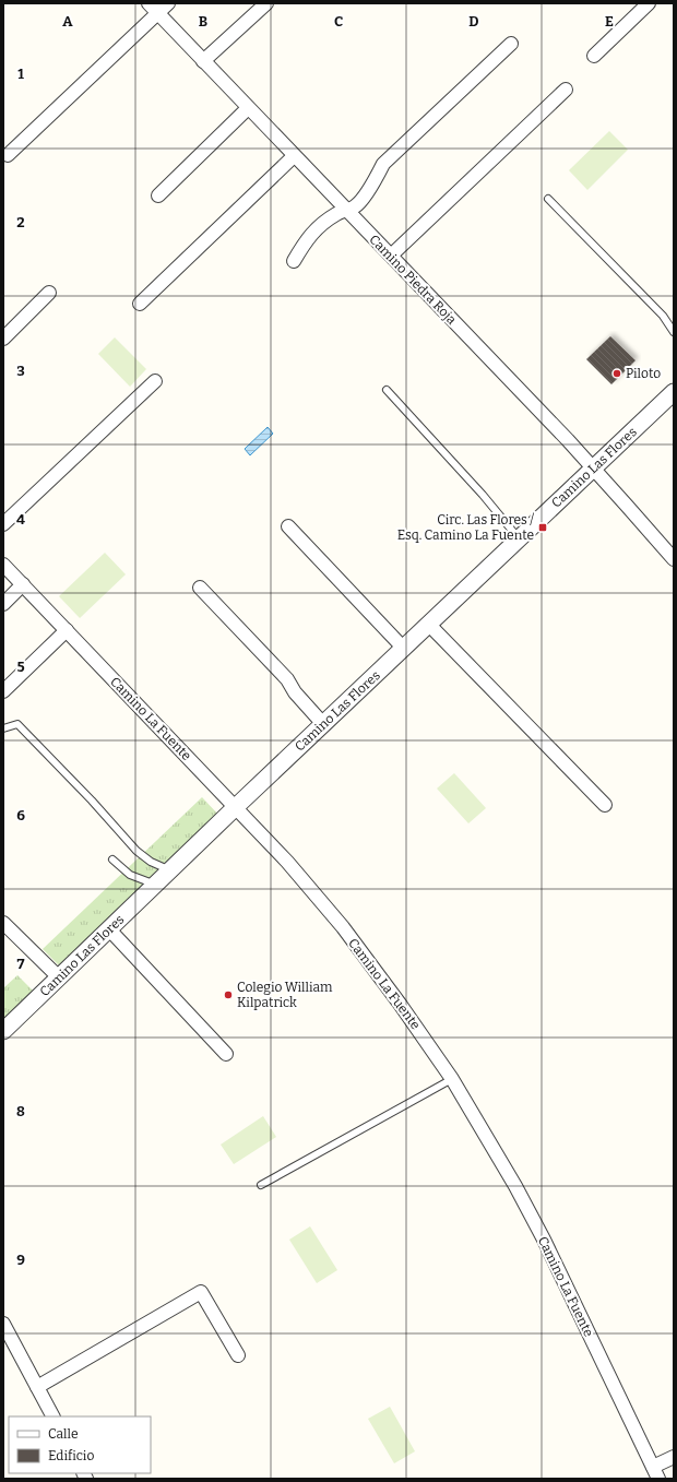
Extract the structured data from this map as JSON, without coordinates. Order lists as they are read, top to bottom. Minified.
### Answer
{"streets":{"street":["Camino Piedra Roja","Camino Las Flores","Camino La Fuente"]},"crossings":[["Camino Piedra Roja","Camino Las Flores"],["Camino Las Flores","Camino La Fuente"]],"places":{"other":["Piloto","Colegio William Kilpatrick"],"transit":["Circ. Las Flores / Esq. Camino La Fuente"]},"legend":["Calle","Edificio"],"grid":{"columns":["A","B","C","D","E"],"rows":["1","2","3","4","5","6","7","8","9"]}}
